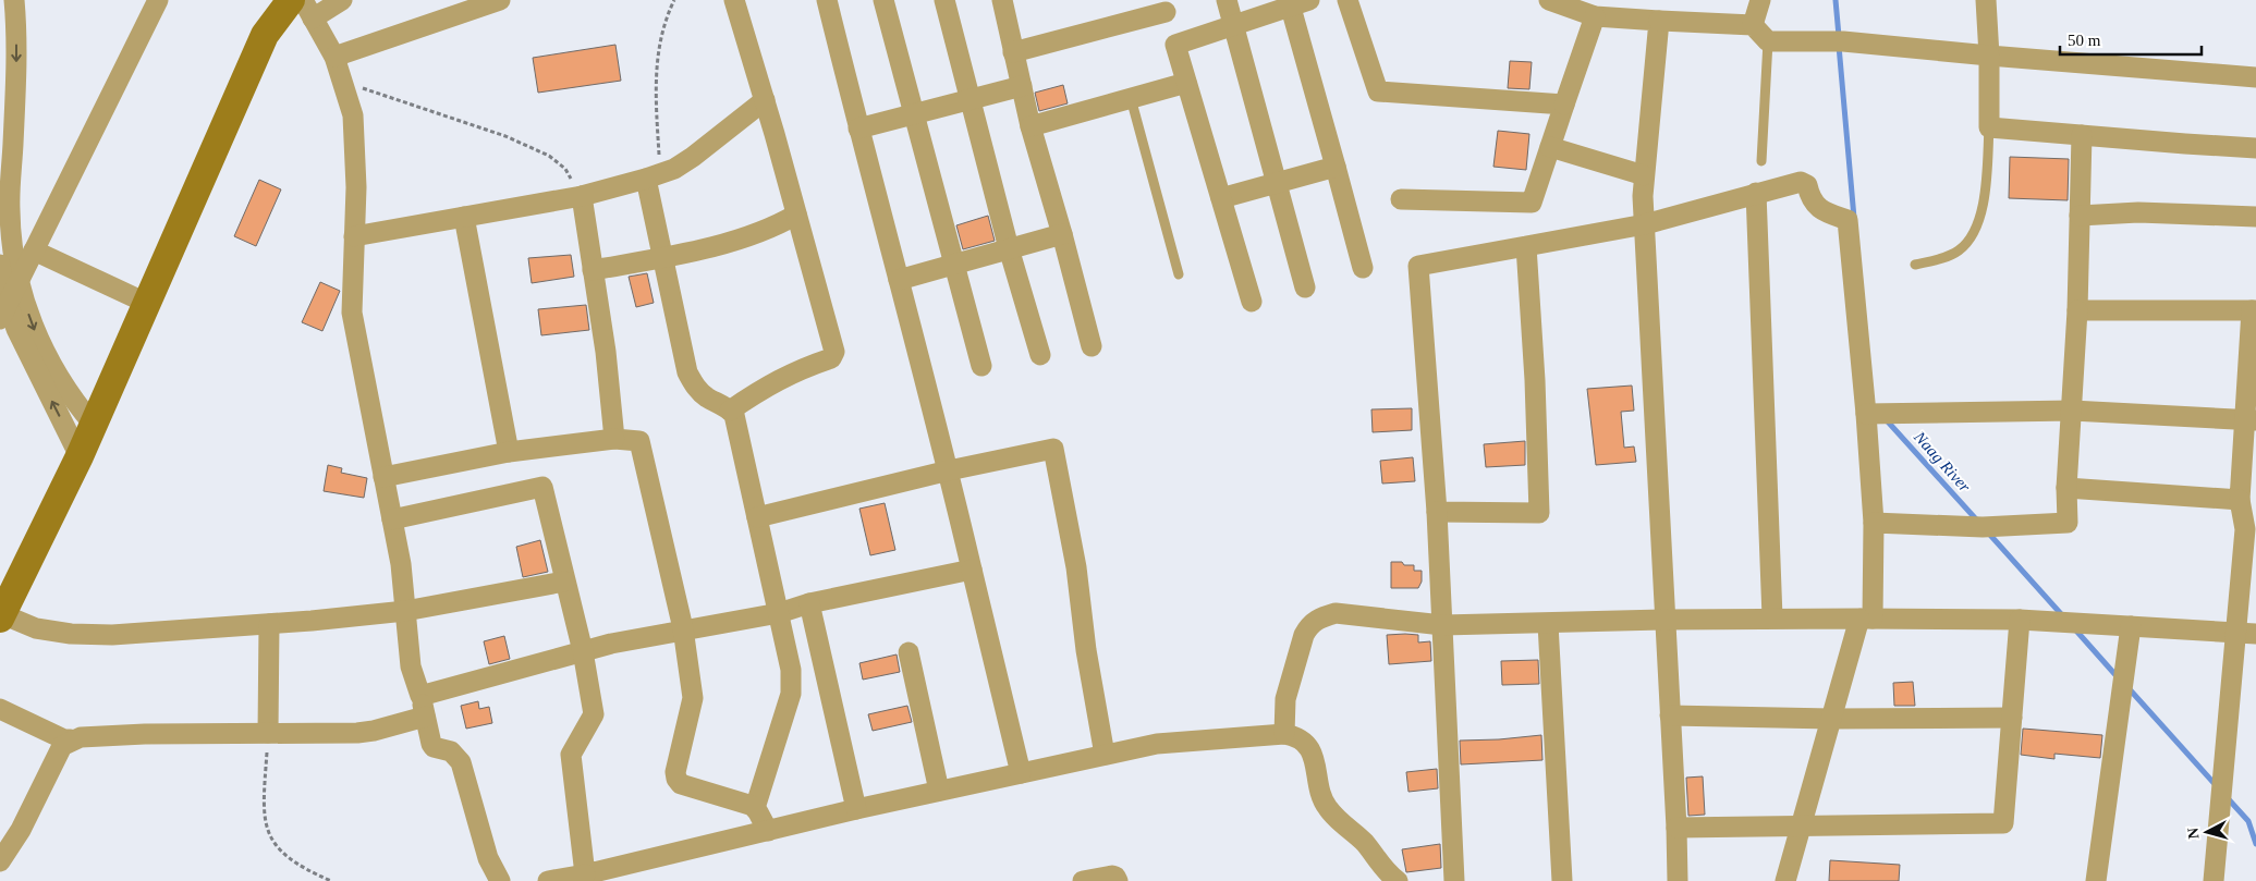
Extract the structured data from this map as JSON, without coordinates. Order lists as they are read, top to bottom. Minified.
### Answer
{"water":["Naag River"],"scale_bar":"50 m","north":"left"}
